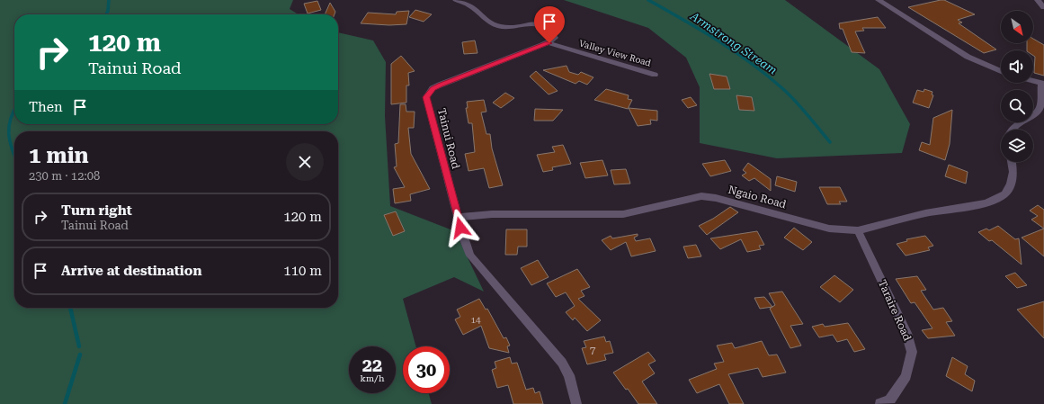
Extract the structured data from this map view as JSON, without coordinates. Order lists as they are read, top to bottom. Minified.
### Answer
{"streets":{"street":["Valley View Road","Tainui Road","Ngaio Road","Taraire Road"]},"crossings":[["Valley View Road","Tainui Road"],["Tainui Road","Ngaio Road"],["Ngaio Road","Taraire Road"]],"water":["Armstrong Stream"],"house_numbers":["14","7"],"north":"bottom right","page":{"turn":["120 m","Tainui Road"],"then":"Then","heading":["1 min","230 m · 12:08"],"list":[{"name":"Turn right","note":"Tainui Road","value":"120 m"},{"name":"Arrive at destination","value":"110 m"}],"speed":"22 km/h","limit":"30"}}
